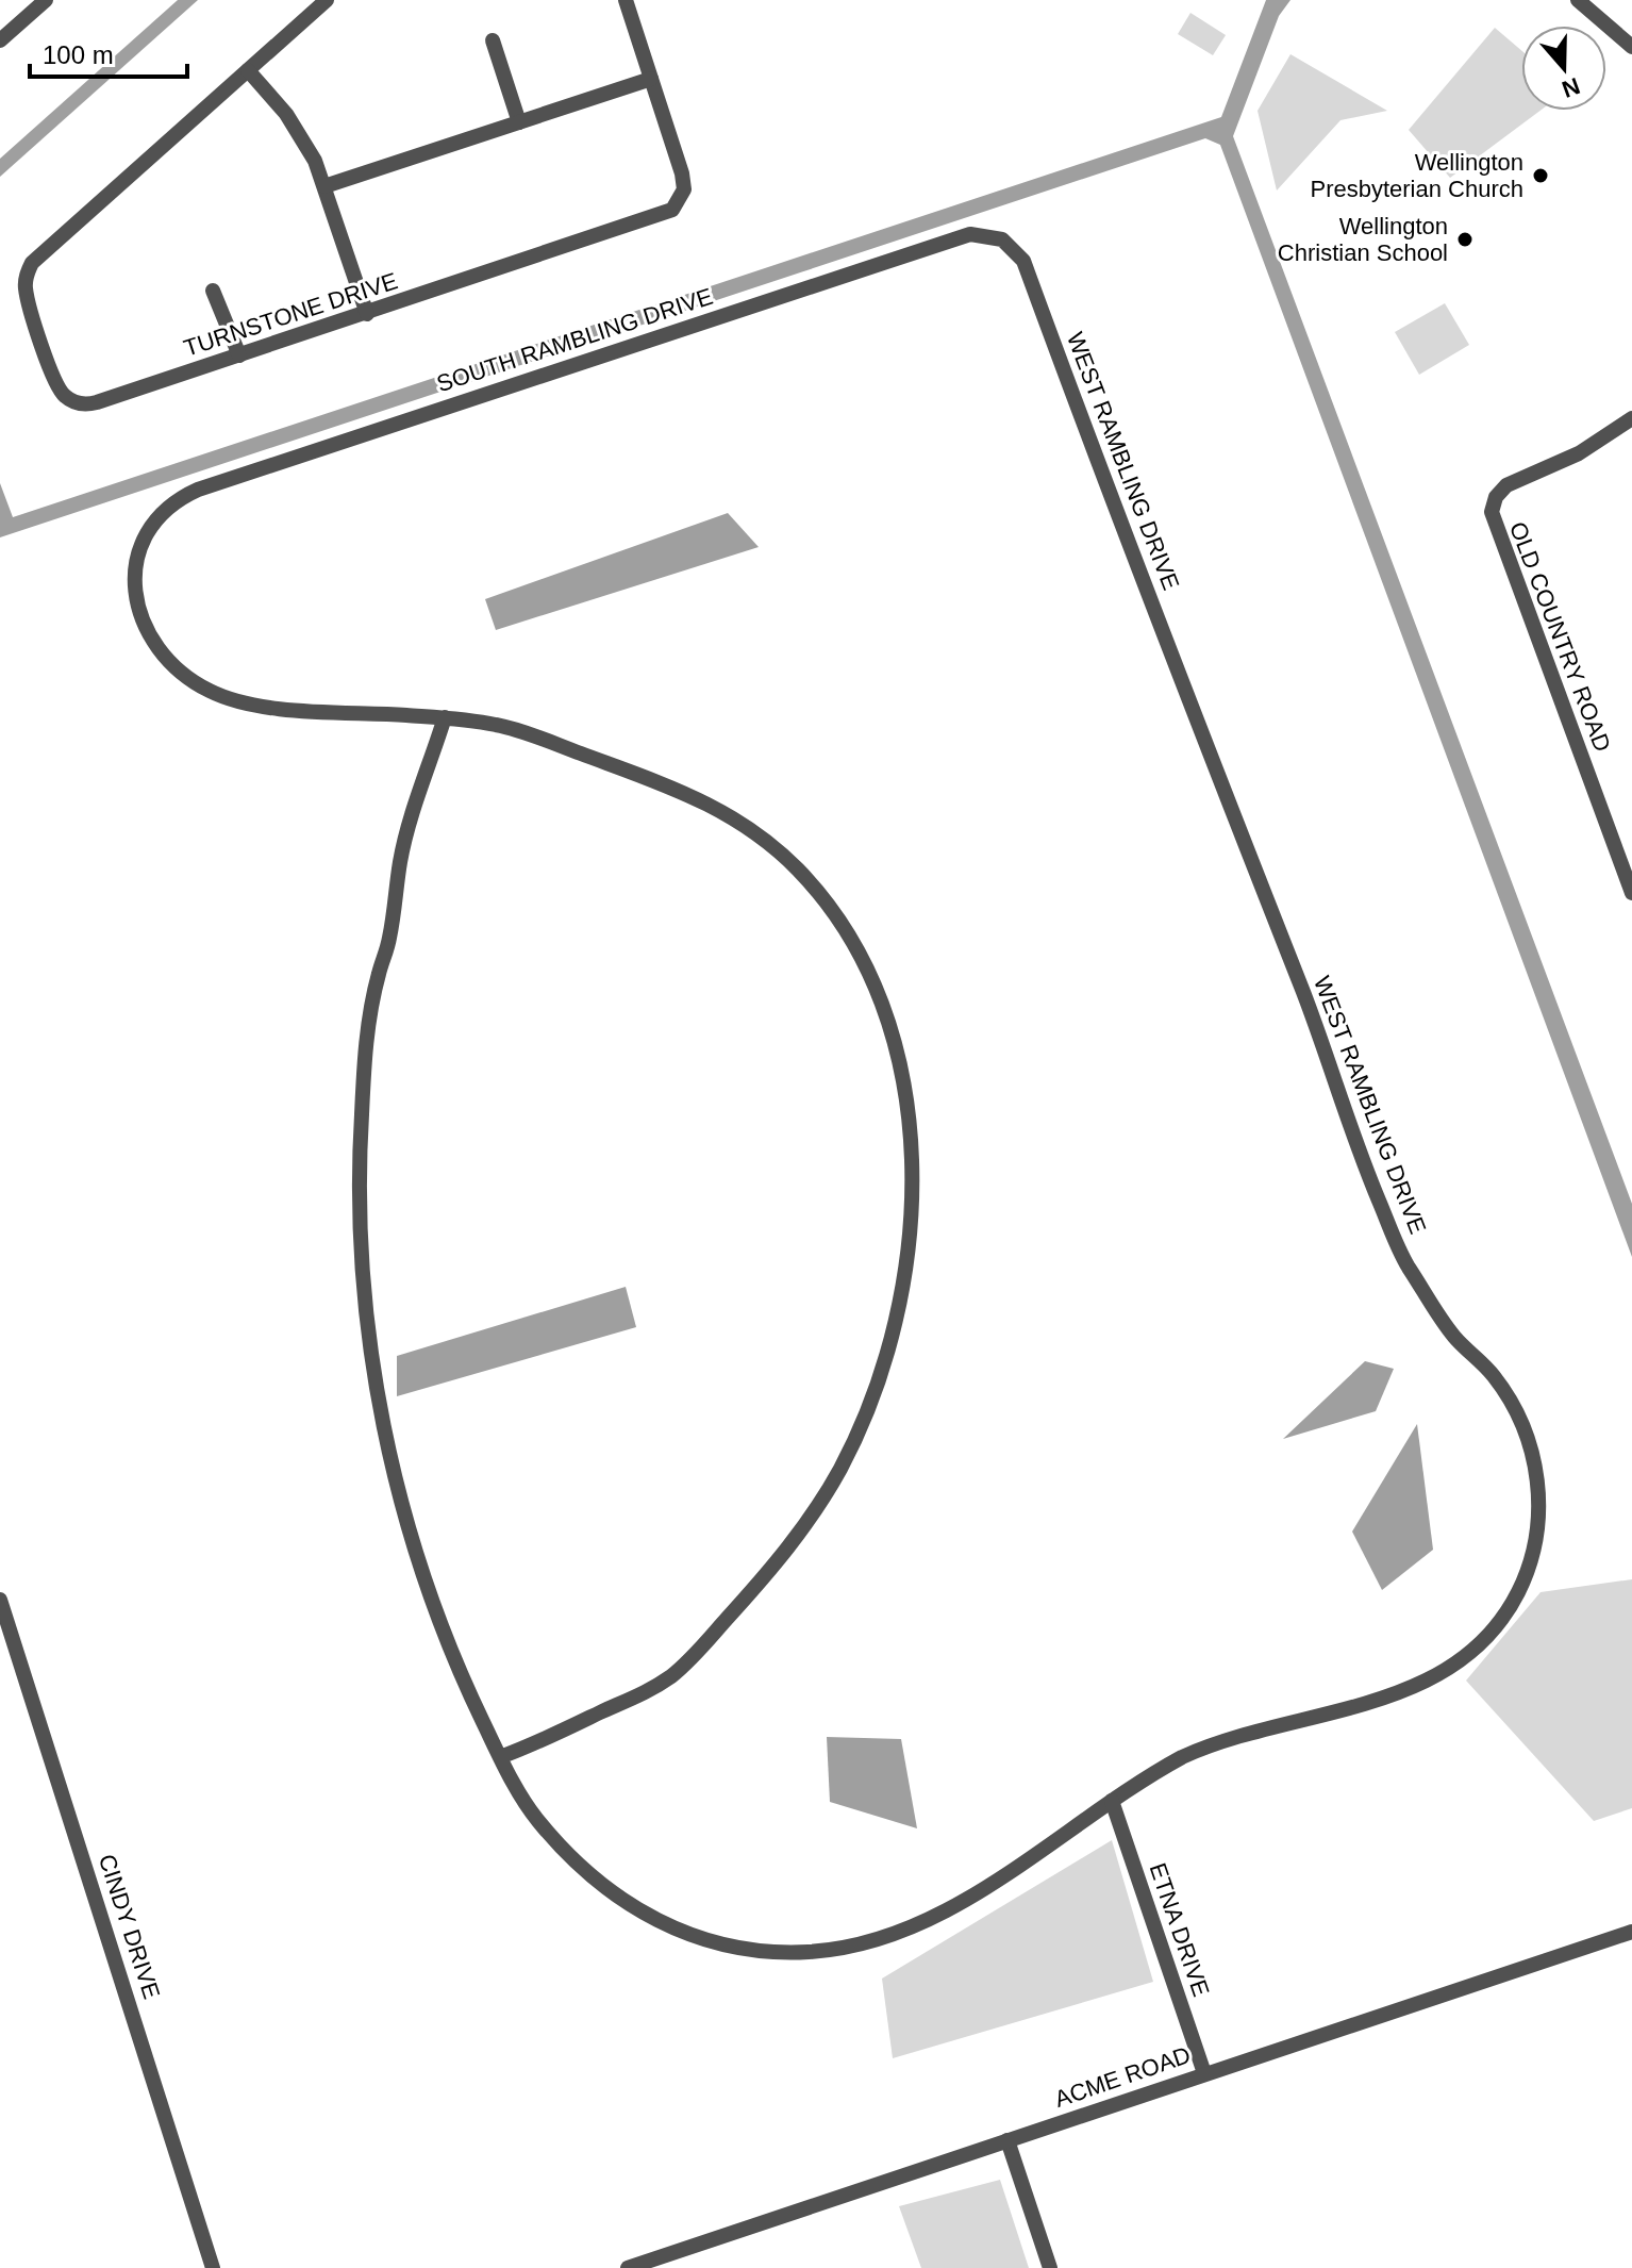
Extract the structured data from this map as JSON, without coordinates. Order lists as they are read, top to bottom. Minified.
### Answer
{"streets":{"street":["TURNSTONE DRIVE","SOUTH RAMBLING DRIVE","WEST RAMBLING DRIVE","OLD COUNTRY ROAD","CINDY DRIVE","ETNA DRIVE","ACME ROAD"]},"crossings":[["SOUTH RAMBLING DRIVE","WEST RAMBLING DRIVE"],["WEST RAMBLING DRIVE","ETNA DRIVE"],["ETNA DRIVE","ACME ROAD"]],"places":["Wellington Presbyterian Church","Wellington Christian School"],"scale_bar":"100 m","north":"bottom"}
